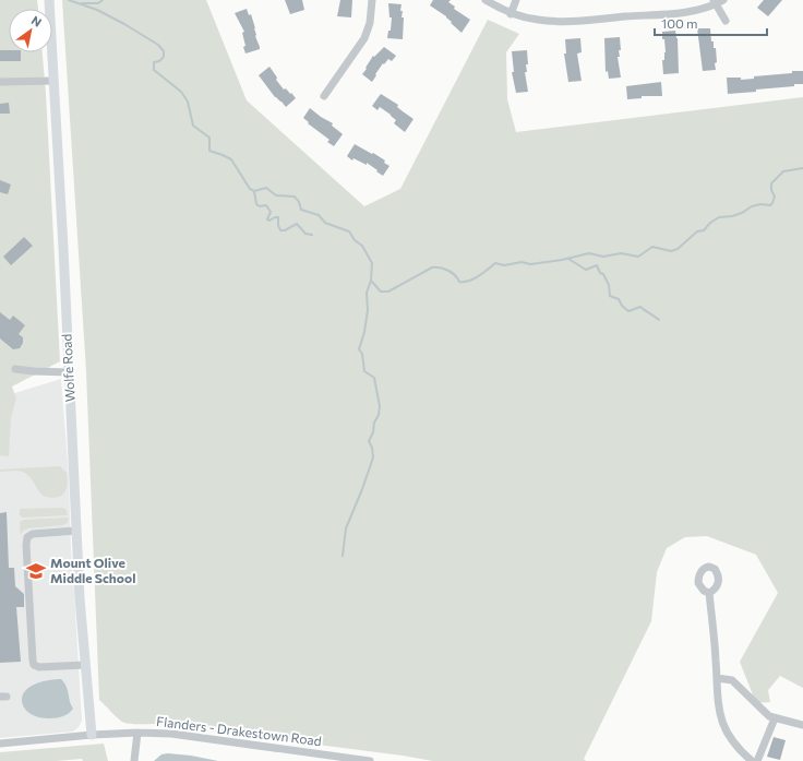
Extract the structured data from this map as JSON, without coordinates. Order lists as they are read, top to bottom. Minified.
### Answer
{"streets":{"main road":["Wolfe Road"],"street":["Flanders - Drakestown Road"]},"crossings":[["Wolfe Road","Flanders - Drakestown Road"]],"places":{"school or university":["Mount Olive Middle School"]},"scale_bar":"100 m","north":"top right"}
